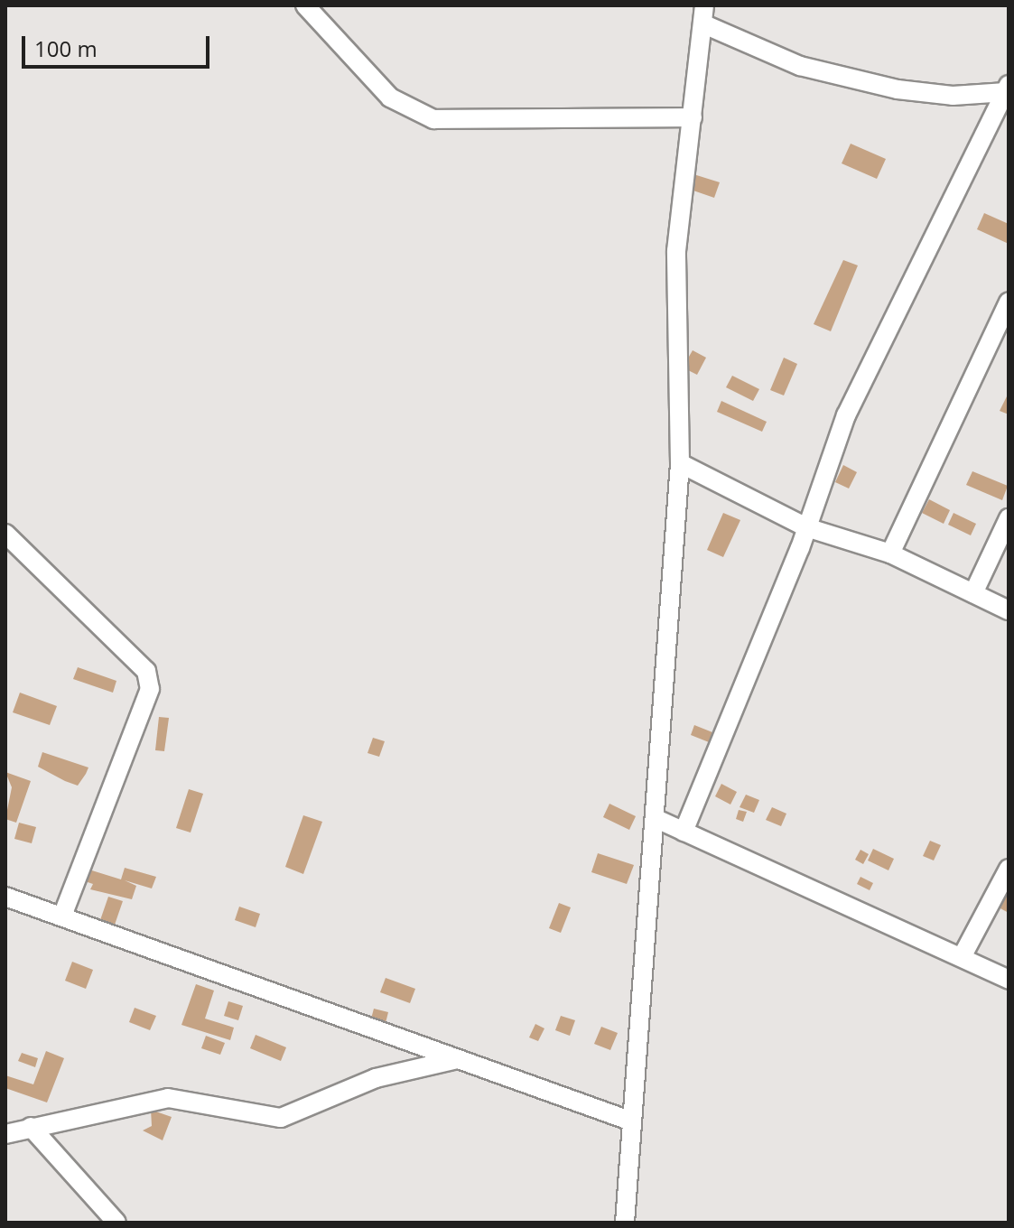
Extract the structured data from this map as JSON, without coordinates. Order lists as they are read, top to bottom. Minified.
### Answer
{"scale_bar":"100 m"}
